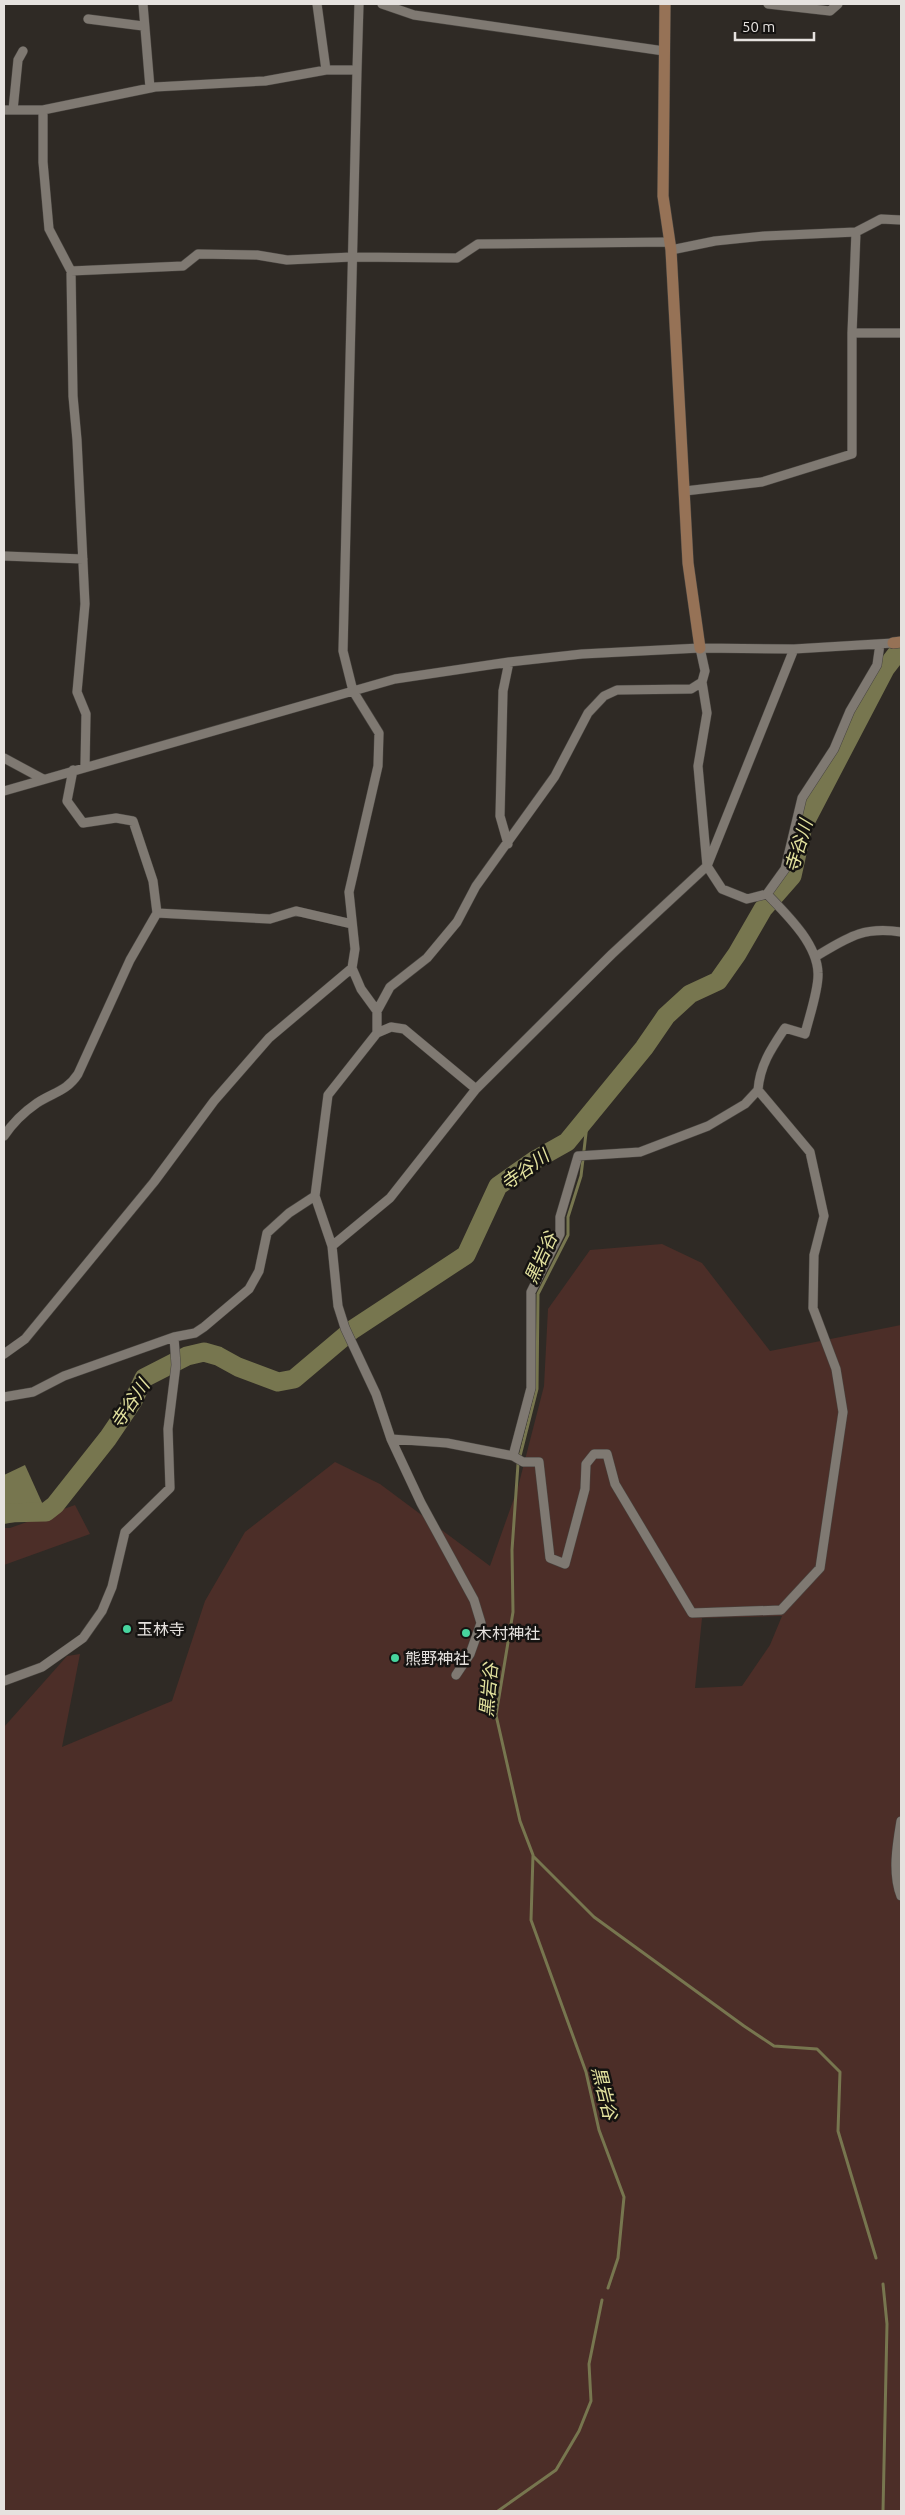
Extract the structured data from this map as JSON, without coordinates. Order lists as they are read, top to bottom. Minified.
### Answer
{"water":["寺谷川","黒岩谷"],"places":["玉林寺","木村神社","熊野神社"],"scale_bar":"50 m"}
